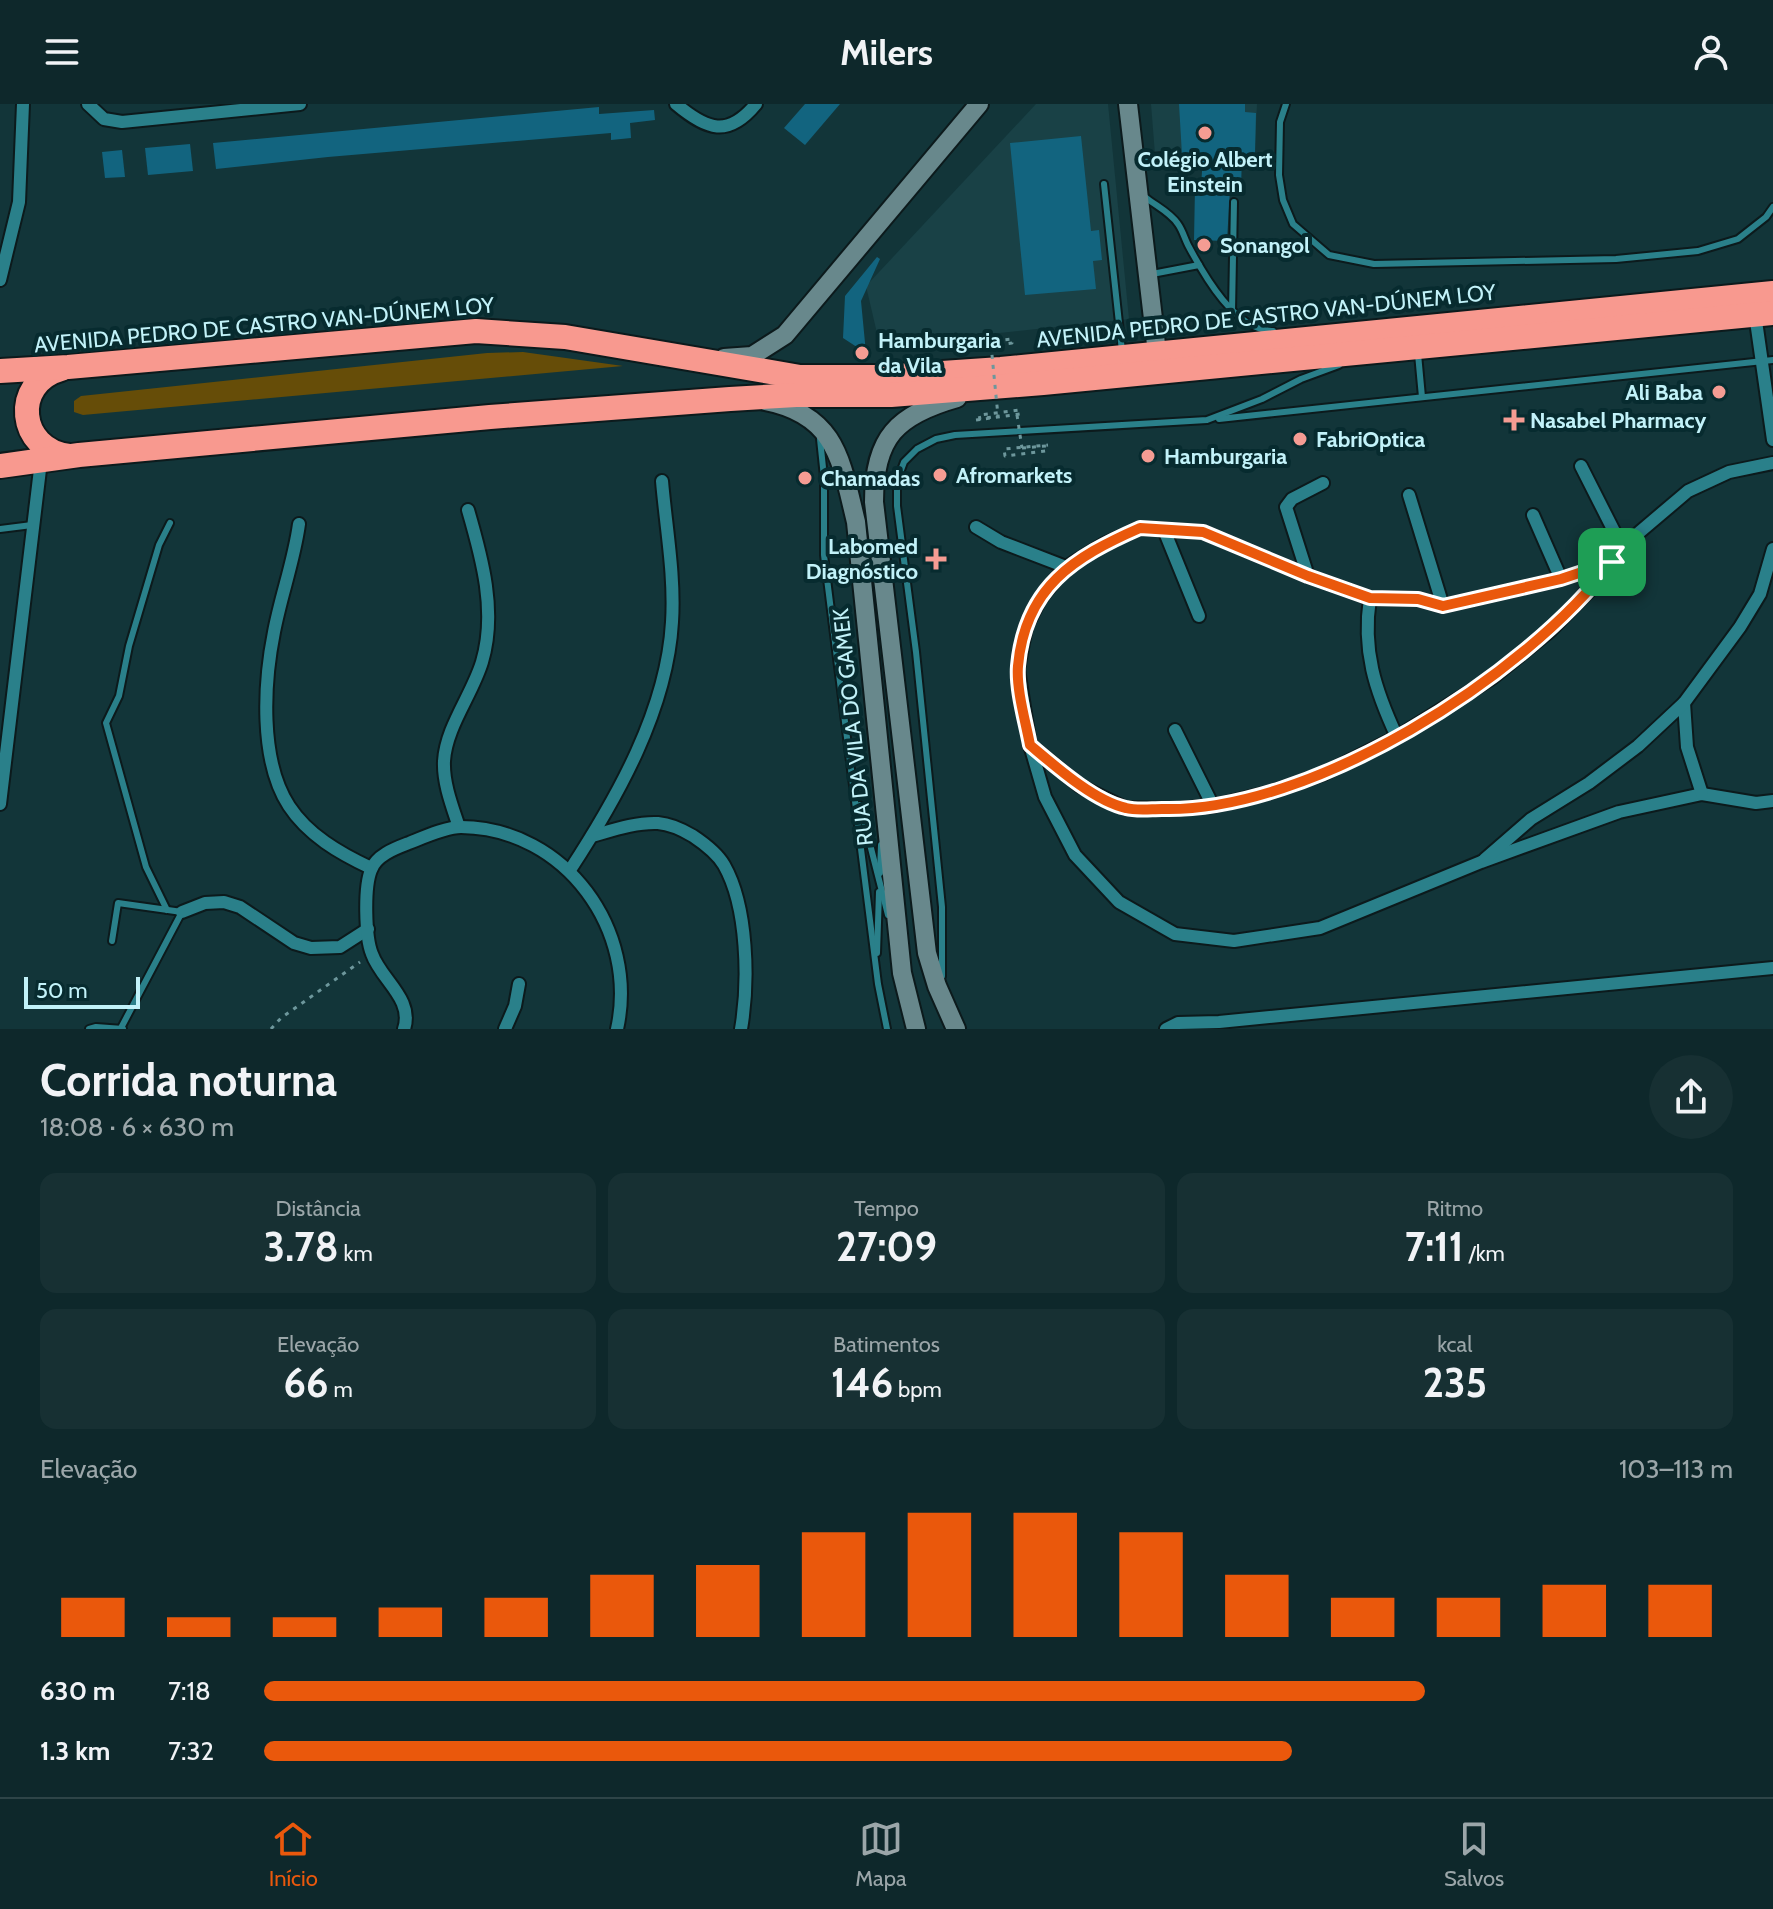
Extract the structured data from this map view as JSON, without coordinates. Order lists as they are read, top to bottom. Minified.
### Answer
{"streets":{"highway":["AVENIDA PEDRO DE CASTRO VAN-DÚNEM LOY"],"main road":["RUA DA VILA DO GAMEK"]},"crossings":[["AVENIDA PEDRO DE CASTRO VAN-DÚNEM LOY","RUA DA VILA DO GAMEK"]],"places":{"other":["Colégio Albert Einstein","Sonangol","Hamburgaria da Vila","Ali Baba","FabriOptica","Hamburgaria","Afromarkets","Chamadas"],"health":["Nasabel Pharmacy","Labomed Diagnóstico"]},"scale_bar":"50 m","page":{"header":"Milers","scale":"50 m","heading":["Corrida noturna","18:08 · 6 × 630 m"],"stats":[["Distância","3.78 km"],["Tempo","27:09"],["Ritmo","7:11 /km"],["Elevação","66 m"],["Batimentos","146 bpm"],["kcal","235"]],"chart":["Elevação","103–113 m"],"list":[{"name":"630 m","note":"7:18"},{"name":"1.3 km","note":"7:32"}],"tabs":["Início","Mapa","Salvos"]}}
